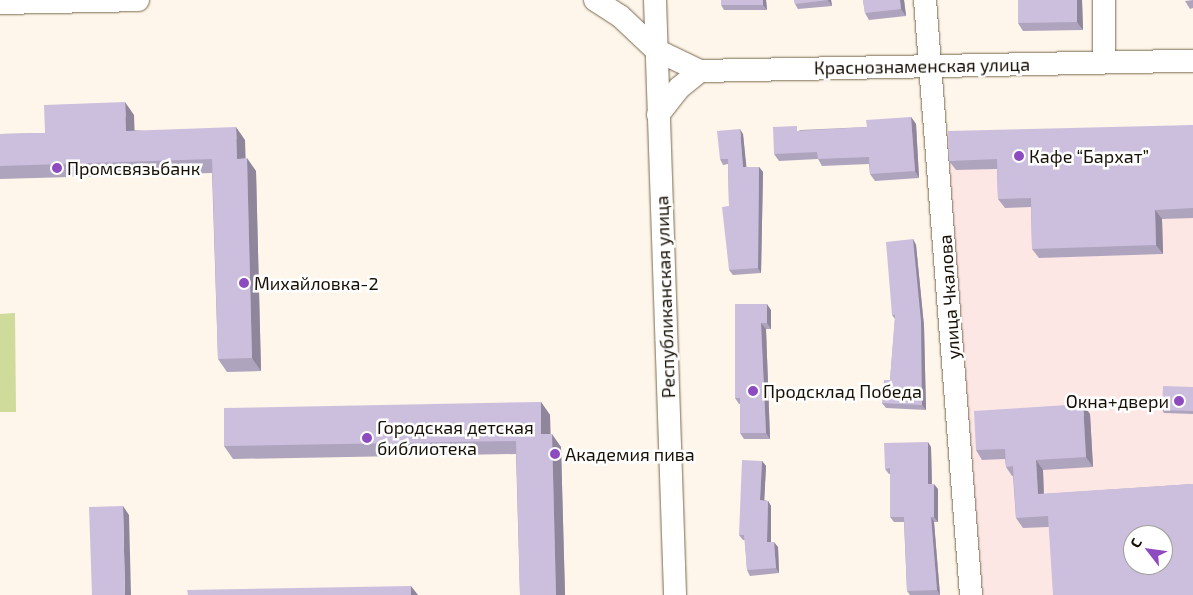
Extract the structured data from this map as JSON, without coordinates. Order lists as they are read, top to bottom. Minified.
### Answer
{"streets":{"street":["Краснознаменская улица","Республиканская улица","улица Чкалова"]},"crossings":[["Краснознаменская улица","Республиканская улица"],["Краснознаменская улица","улица Чкалова"]],"places":["Кафе “Бархат”","Промсвязьбанк","Михайловка-2","Продсклад Победа","Окна+двери","Городская детская библиотека","Академия пива"],"north":"top left"}
